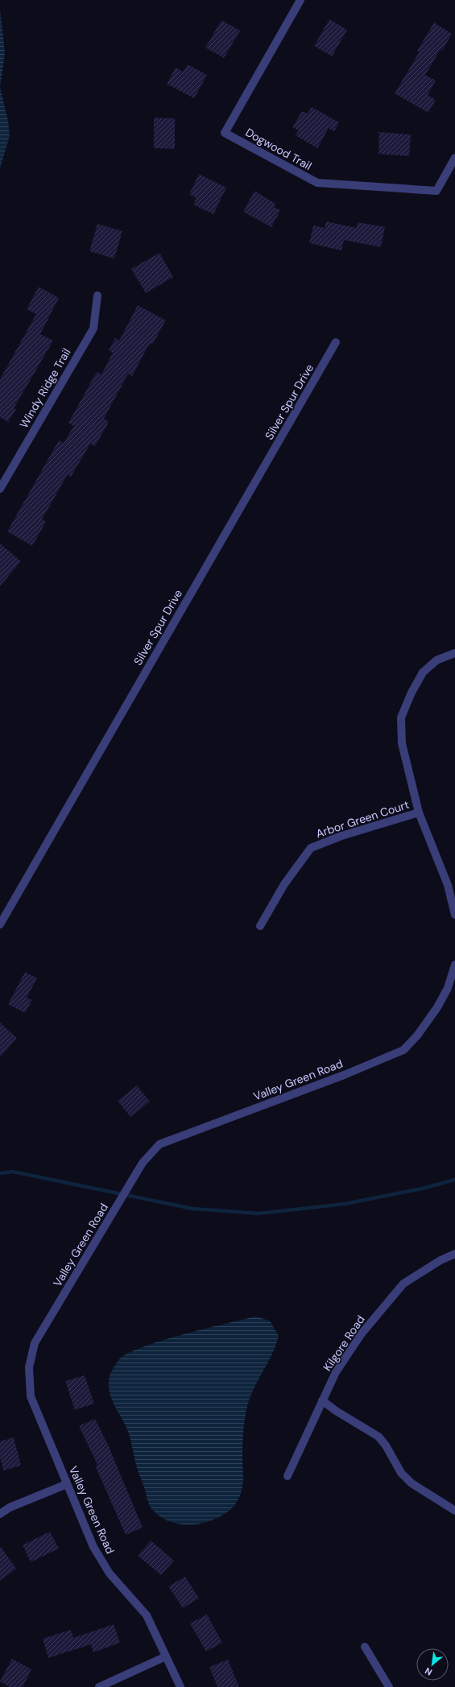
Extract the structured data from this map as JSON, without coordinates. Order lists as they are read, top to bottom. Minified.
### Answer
{"streets":{"street":["Dogwood Trail","Windy Ridge Trail","Silver Spur Drive","Arbor Green Court","Valley Green Road","Kilgore Road"]},"north":"bottom left"}
